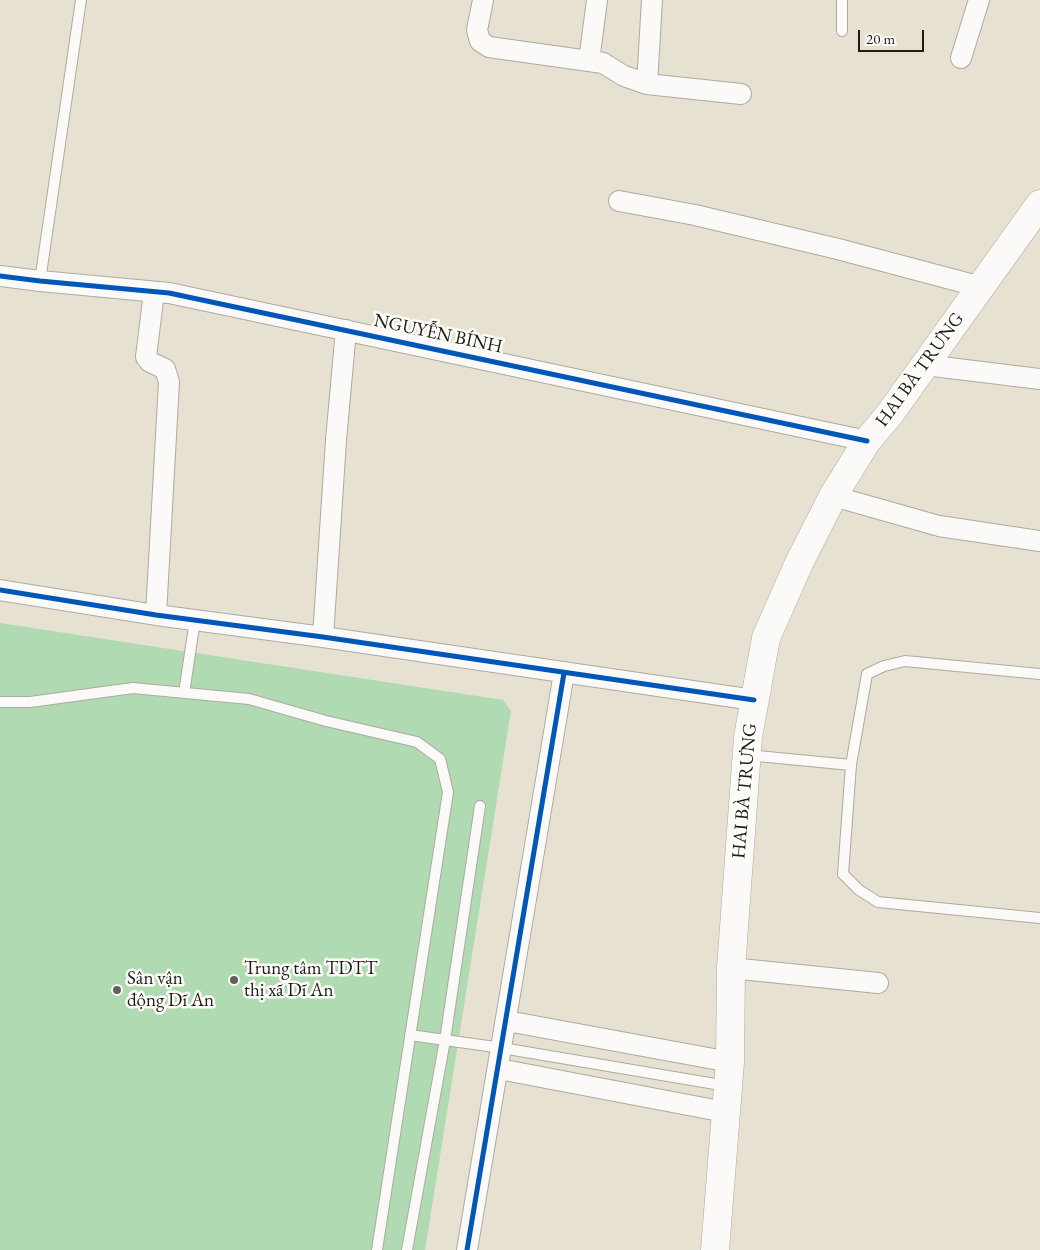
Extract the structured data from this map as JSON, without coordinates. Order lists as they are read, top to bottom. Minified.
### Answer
{"streets":{"main road":["HAI BÀ TRƯNG"],"street":["NGUYỄN BÍNH"]},"crossings":[["NGUYỄN BÍNH","HAI BÀ TRƯNG"]],"places":["Trung tâm TDTT thị xã Dĩ An","Sân vận động Dĩ An"],"scale_bar":"20 m"}
